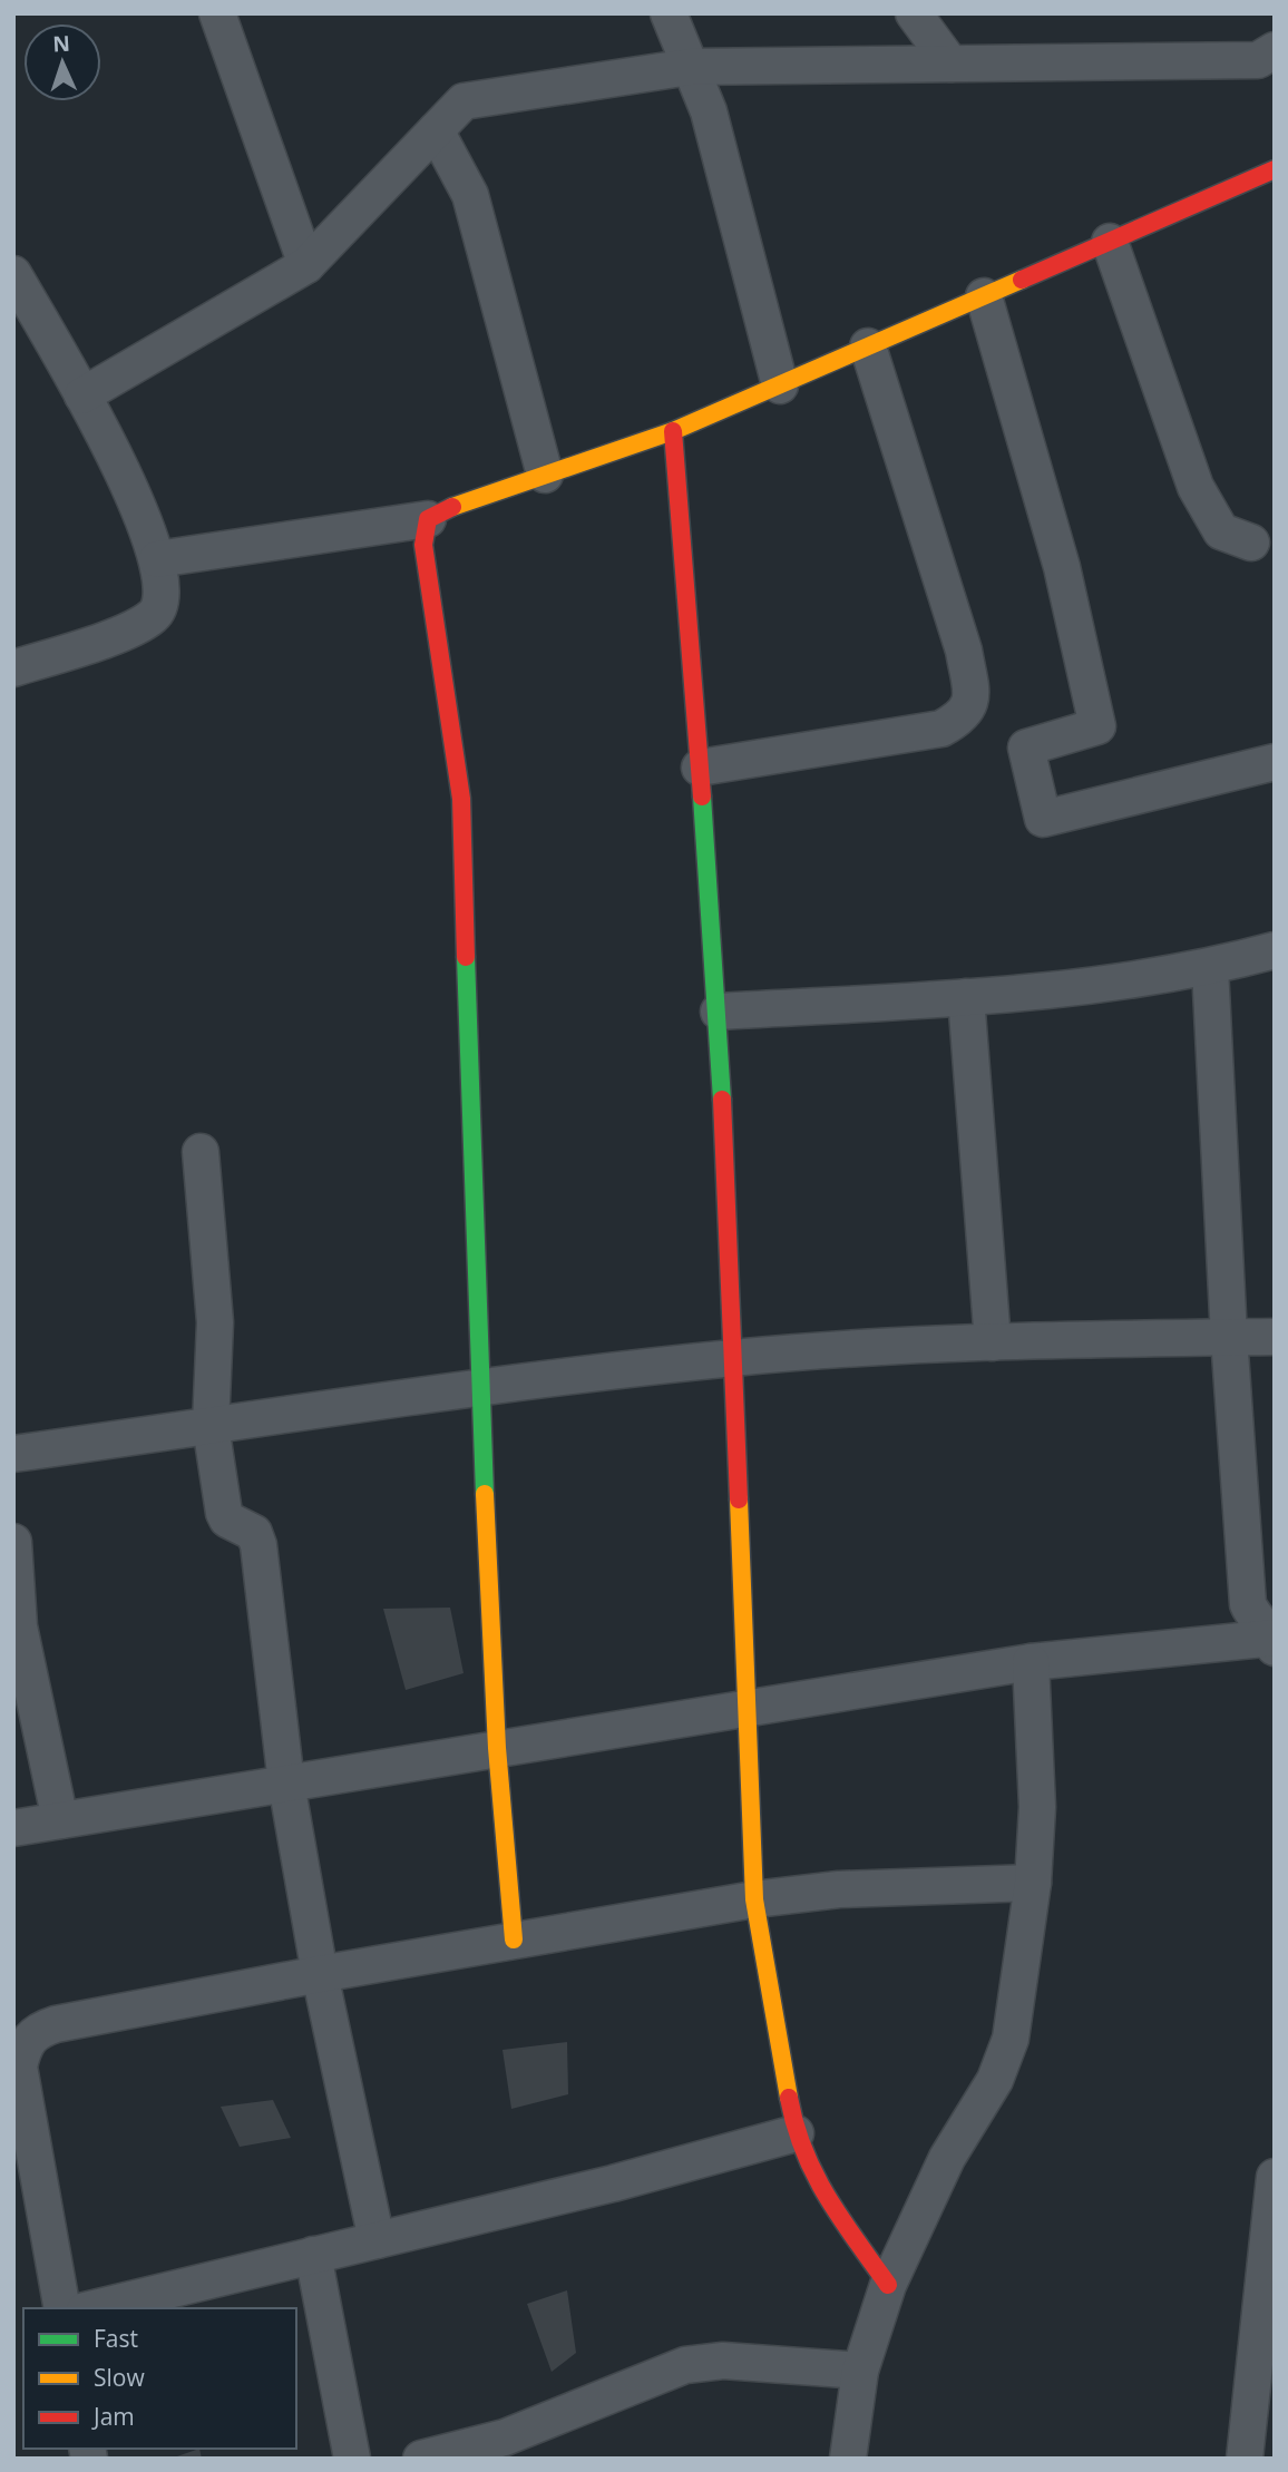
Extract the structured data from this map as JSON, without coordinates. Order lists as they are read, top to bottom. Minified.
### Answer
{"legend":["Fast","Slow","Jam"],"north":"top"}
